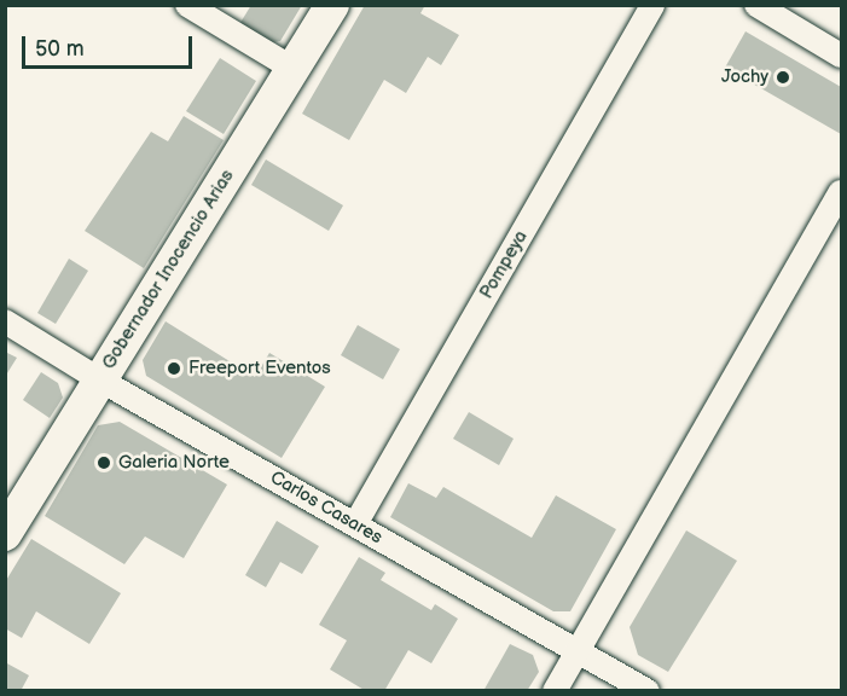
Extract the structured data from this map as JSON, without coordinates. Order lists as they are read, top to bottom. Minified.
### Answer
{"streets":{"street":["Pompeya","Gobernador Inocencio Arias","Carlos Casares"]},"crossings":[["Pompeya","Carlos Casares"],["Gobernador Inocencio Arias","Carlos Casares"]],"places":["Jochy","Freeport Eventos","Galeria Norte"],"scale_bar":"50 m"}
